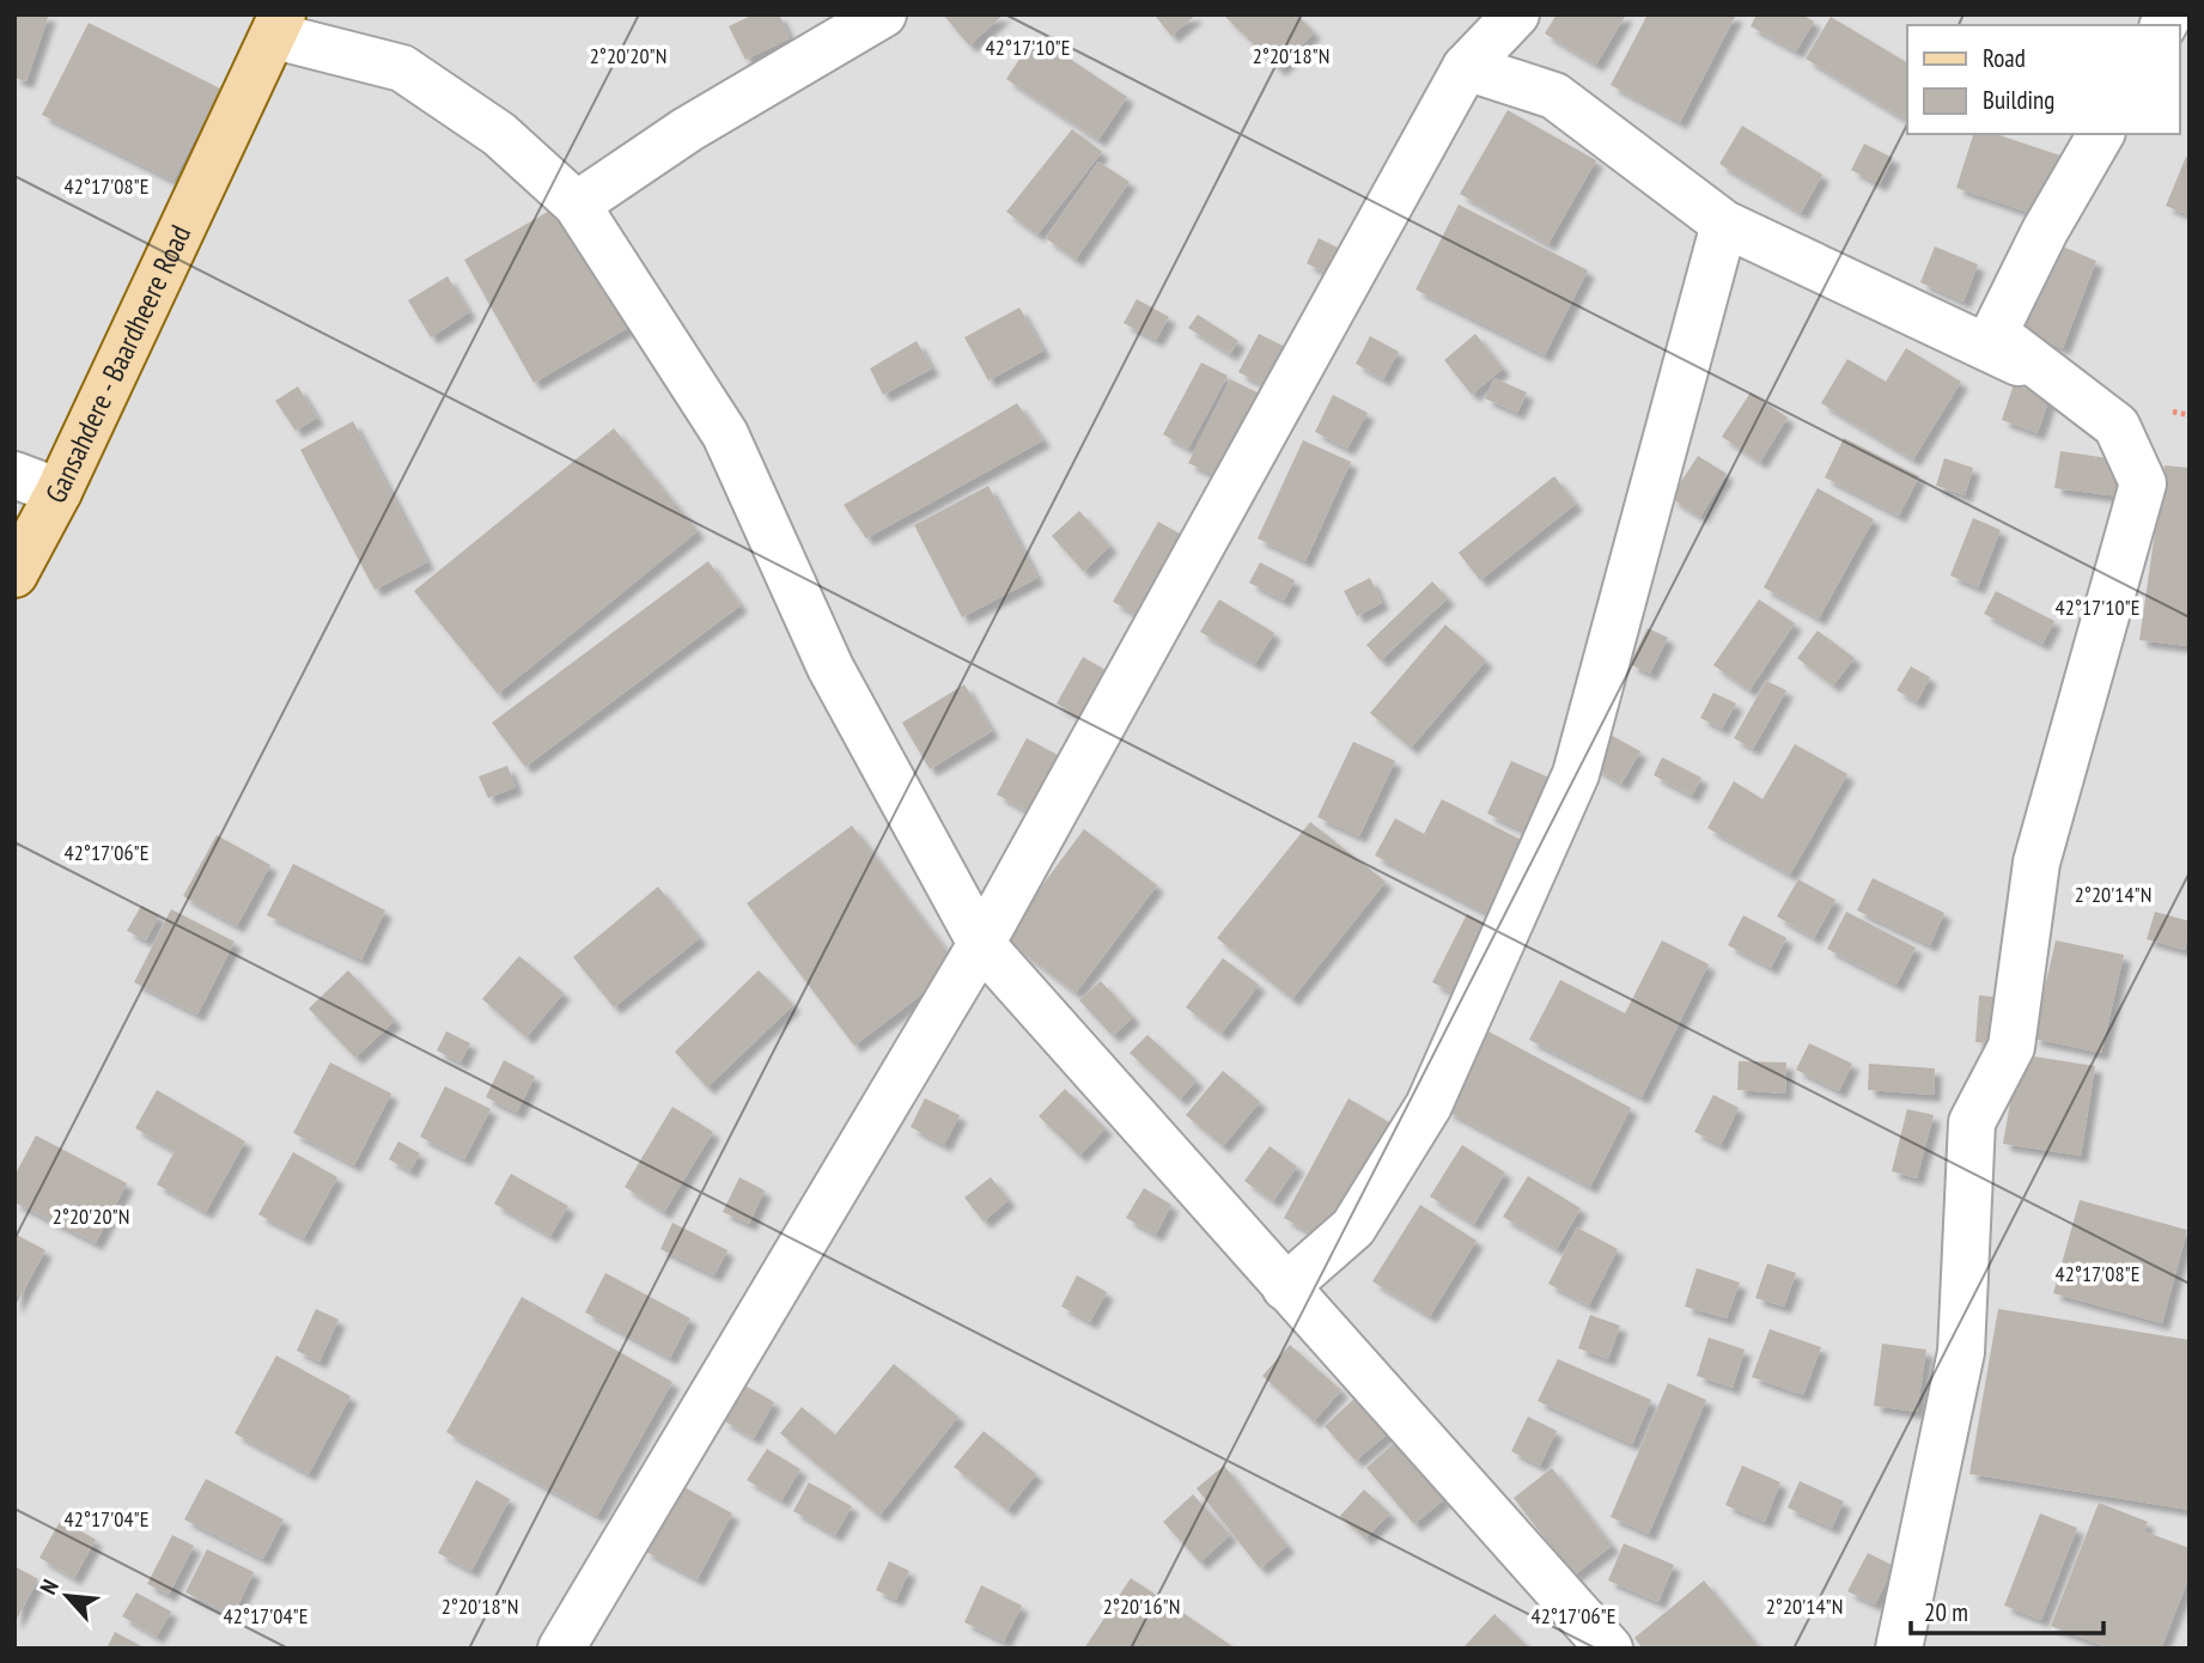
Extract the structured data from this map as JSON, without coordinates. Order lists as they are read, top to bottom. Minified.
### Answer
{"streets":{"main road":["Gansahdere - Baardheere Road"]},"legend":["Road","Building"],"scale_bar":"20 m","north":"top left","coordinates":["42°17'10\"E","2°20'20\"N","2°20'18\"N","42°17'08\"E","42°17'06\"E","2°20'14\"N","42°17'04\"E","2°20'16\"N"]}
